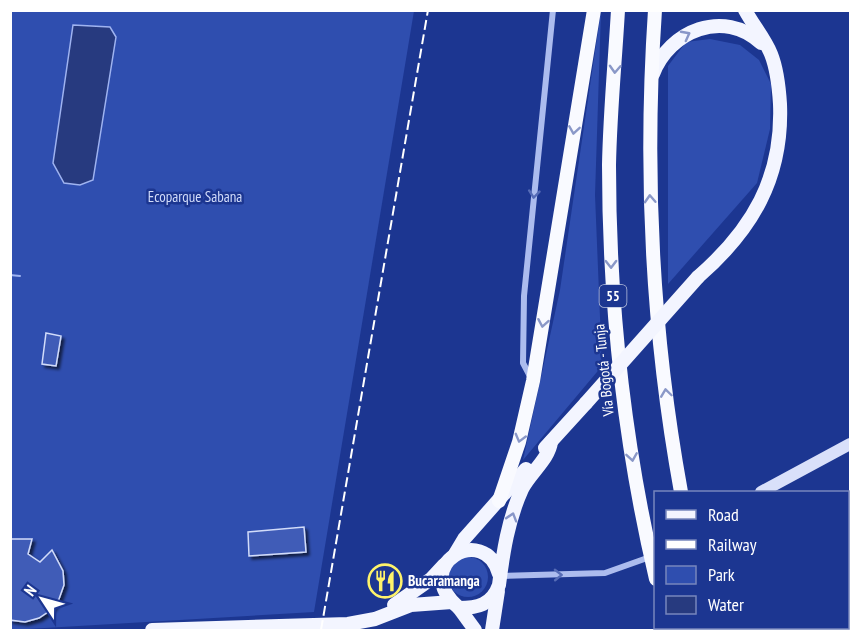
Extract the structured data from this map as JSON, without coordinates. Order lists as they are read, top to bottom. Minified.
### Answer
{"streets":{"highway":["55","Vía Bogotá - Tunja"]},"parks":["Ecoparque Sabana"],"places":{"restaurant":["Bucaramanga"]},"legend":["Road","Railway","Park","Water"],"north":"top left"}
